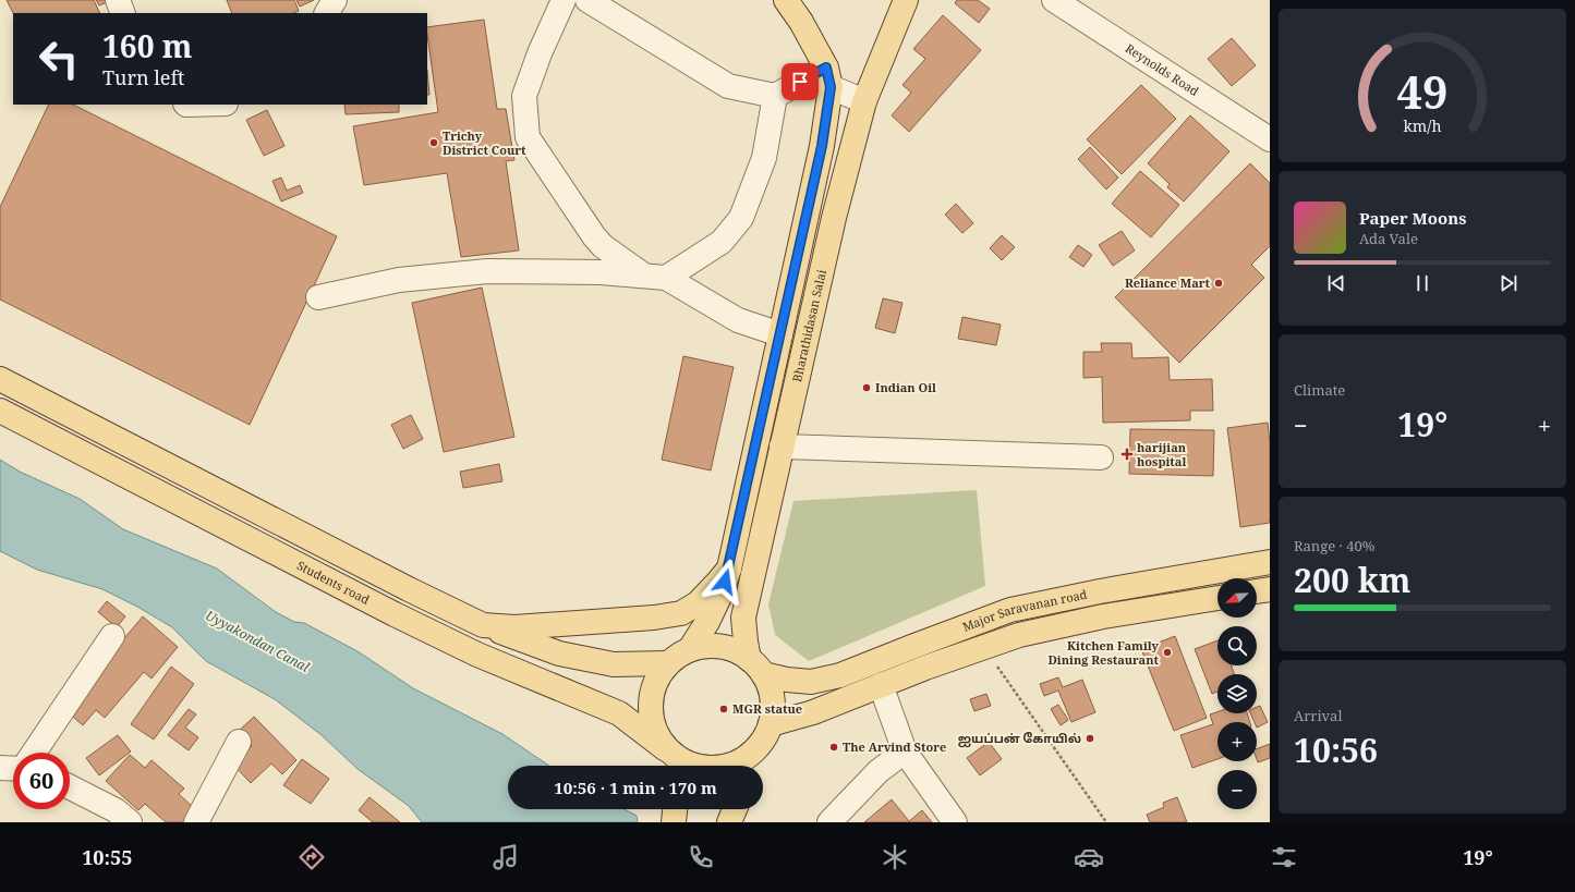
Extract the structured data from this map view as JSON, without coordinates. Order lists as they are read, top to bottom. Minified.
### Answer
{"streets":{"main road":["Bharathidasan Salai","Students road","Major Saravanan road"],"street":["Reynolds Road"]},"crossings":[["Bharathidasan Salai","Students road"],["Bharathidasan Salai","Major Saravanan road"],["Students road","Major Saravanan road"]],"water":["Uyyakondan Canal"],"places":{"other":["Trichy District Court","Reliance Mart","Indian Oil","Kitchen Family Dining Restaurant","MGR statue","ஐயப்பன் கோயில்","The Arvind Store"],"health":["harijian hospital"]},"north":"bottom left","page":{"turn":["160 m","Turn left"],"song":["Paper Moons","Ada Vale"],"tile":["Climate",["Range · 40%","200 km"],["Arrival","10:56"]],"heat":["−","19°","+"],"map_buttons":["+","−"],"limit":"60","trip":"10:56 · 1 min · 170 m","tabs":["10:55","19°"],"gauge":["49","km/h"]}}
